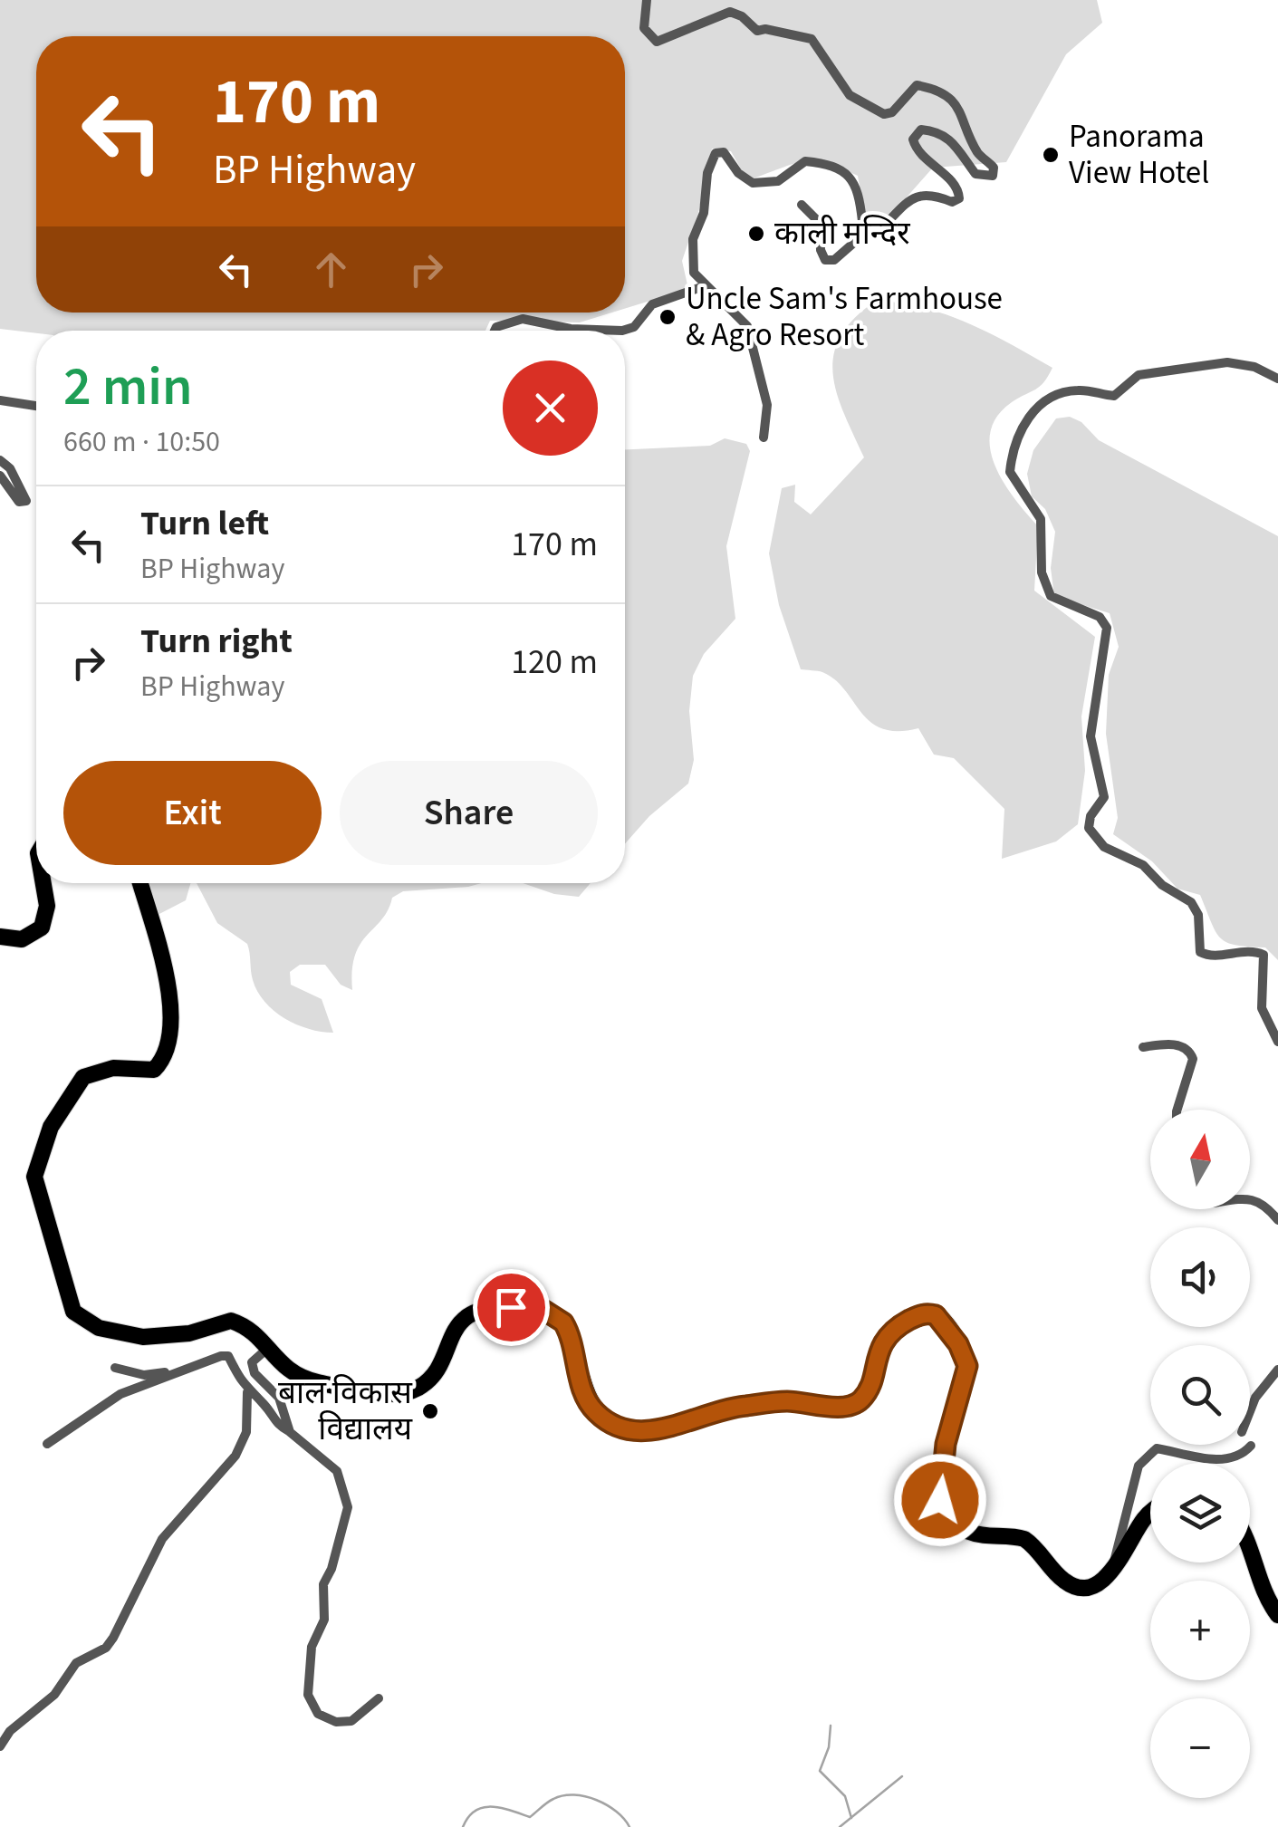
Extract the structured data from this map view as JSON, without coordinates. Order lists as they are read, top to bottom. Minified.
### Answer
{"places":["Panorama View Hotel","काली मन्दिर","Uncle Sam's Farmhouse & Agro Resort","बाल विकास विद्यालय"],"north":"top","page":{"turn":["170 m","BP Highway"],"heading":["2 min","660 m · 10:50"],"list":[{"name":"Turn left","note":"BP Highway","value":"170 m"},{"name":"Turn right","note":"BP Highway","value":"120 m"}],"buttons":["Exit","Share"],"map_buttons":["+","−"]}}
